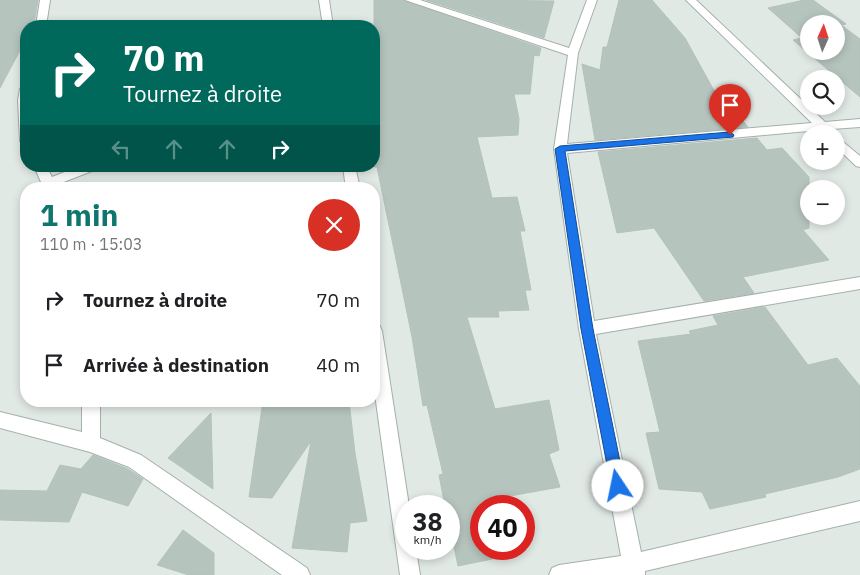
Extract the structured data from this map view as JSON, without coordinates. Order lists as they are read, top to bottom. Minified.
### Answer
{"north":"top","page":{"map_buttons":["+","−"],"turn":["70 m","Tournez à droite"],"heading":["1 min","110 m · 15:03"],"list":[{"name":"Tournez à droite","value":"70 m"},{"name":"Arrivée à destination","value":"40 m"}],"speed":"38 km/h","limit":"40"}}
